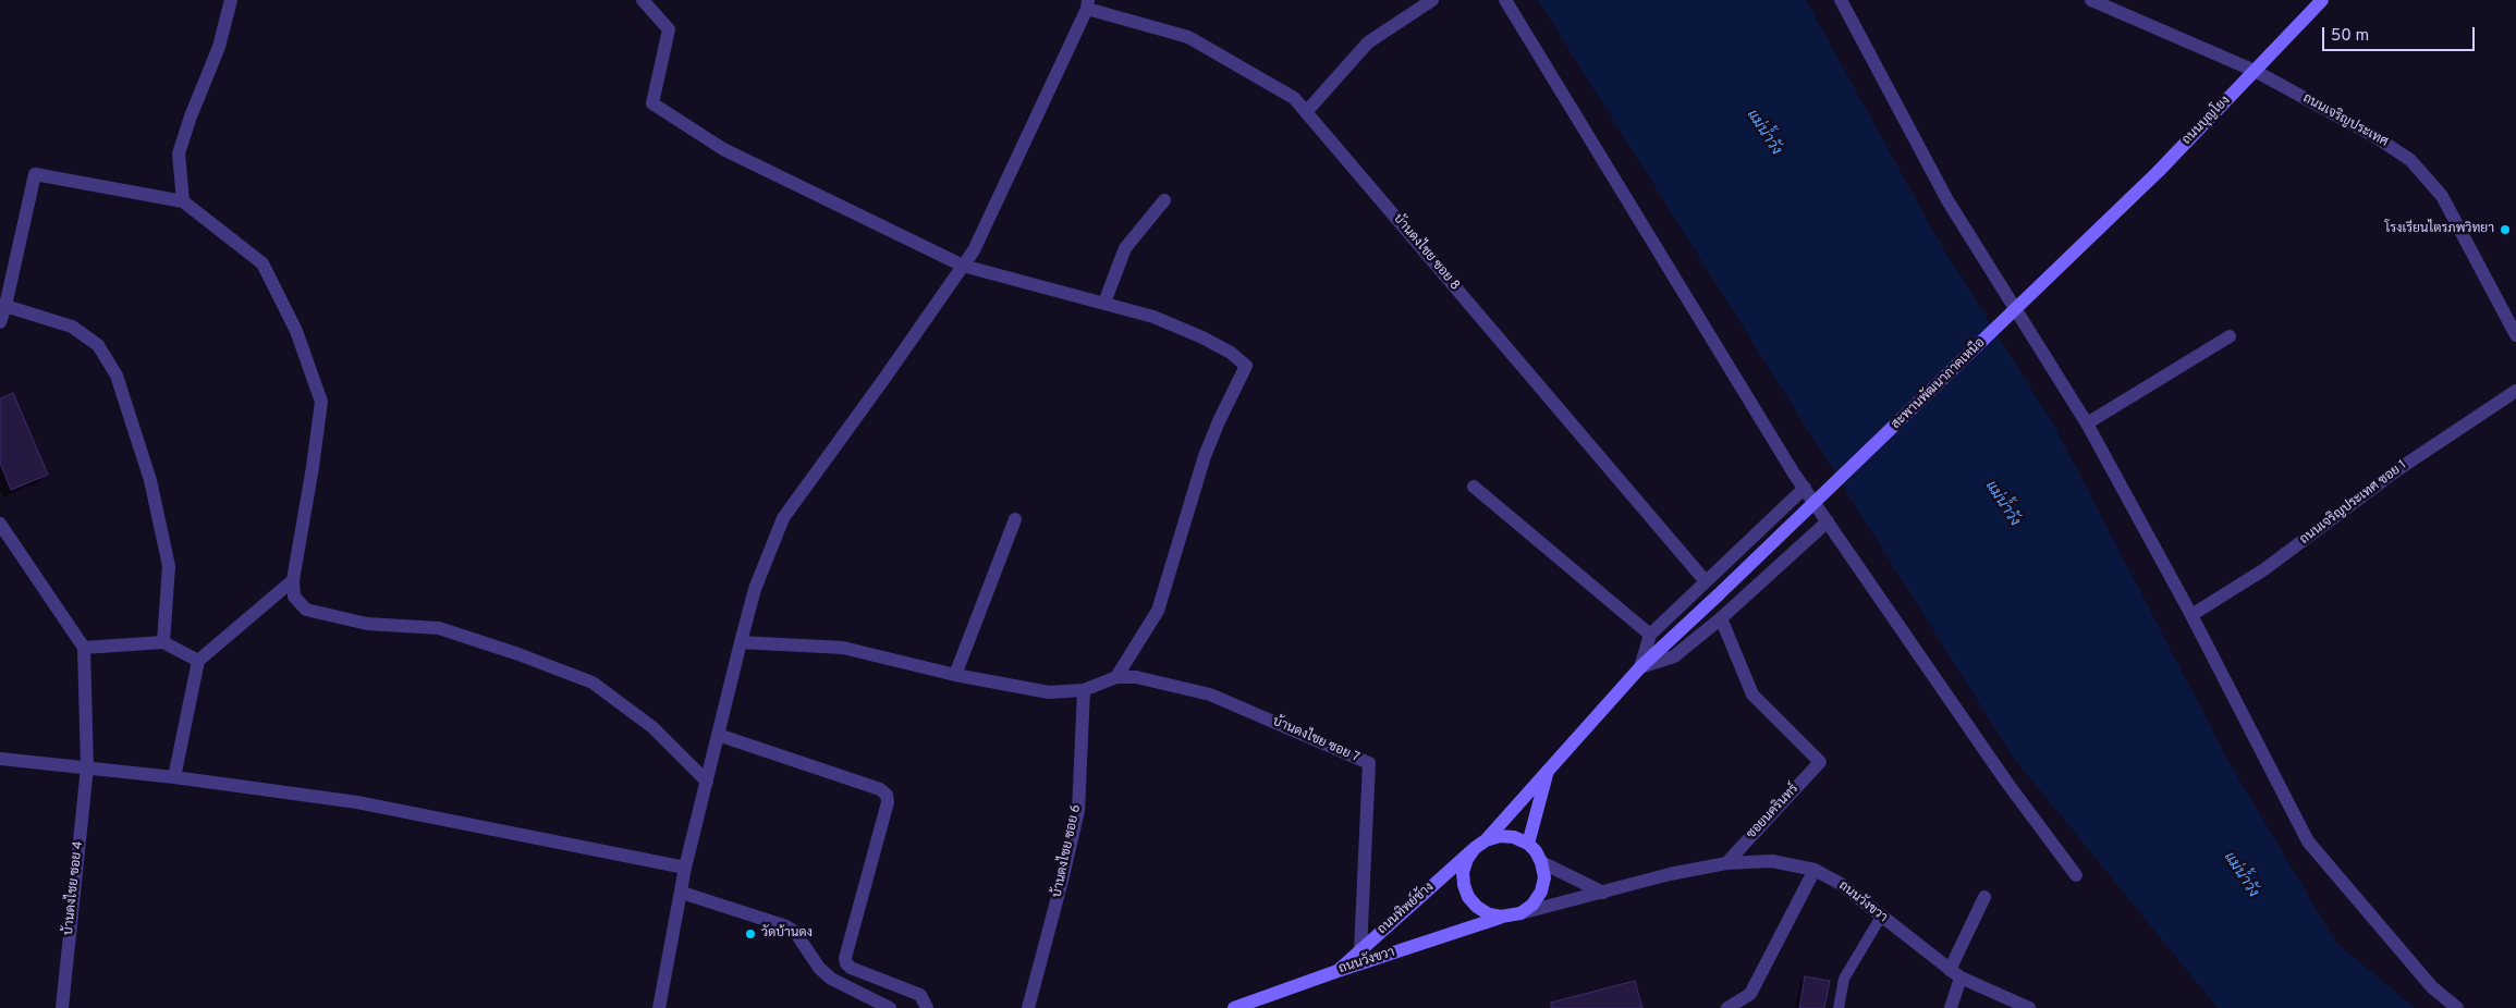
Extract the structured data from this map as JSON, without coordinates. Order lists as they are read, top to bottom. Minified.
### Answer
{"streets":{"street":["ถนนบุญโยง","ถนนเจริญประเทศ","บ้านดงไชย ซอย 8","สะพานพัฒนาภาคเหนือ","ถนนเจริญประเทศ ซอย 1","บ้านดงไชย ซอย 7","ซอยนครินทร์","บ้านดงไชย ซอย 6","บ้านดงไชย ซอย 4","ถนนวังขวา","ถนนทิพย์ช้าง"]},"crossings":[["ถนนบุญโยง","ถนนเจริญประเทศ"],["ถนนบุญโยง","สะพานพัฒนาภาคเหนือ"],["สะพานพัฒนาภาคเหนือ","ถนนวังขวา"],["สะพานพัฒนาภาคเหนือ","ถนนทิพย์ช้าง"],["บ้านดงไชย ซอย 7","บ้านดงไชย ซอย 6"],["บ้านดงไชย ซอย 7","ถนนทิพย์ช้าง"],["ซอยนครินทร์","ถนนวังขวา"],["ถนนวังขวา","ถนนทิพย์ช้าง"]],"water":["แม่น้ำวัง"],"places":["โรงเรียนไตรภพวิทยา","วัดบ้านดง"],"scale_bar":"50 m"}
